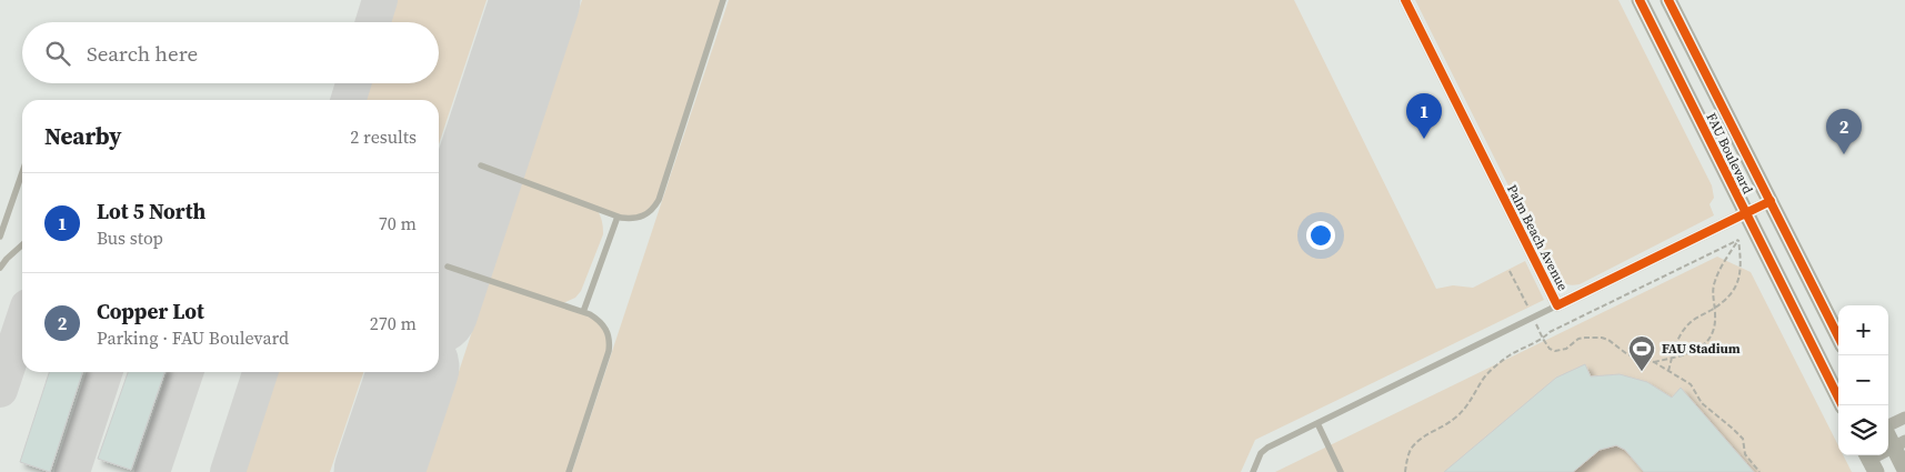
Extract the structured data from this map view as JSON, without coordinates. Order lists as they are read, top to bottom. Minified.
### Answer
{"streets":{"street":["FAU Boulevard","Palm Beach Avenue"]},"crossings":[["FAU Boulevard","Palm Beach Avenue"]],"places":{"sports":["FAU Stadium"]},"page":{"search":"Search here","pins":["1","2"],"heading":["Nearby","2 results"],"list":[{"mark":"1","name":"Lot 5 North","note":"Bus stop","value":"70 m"},{"mark":"2","name":"Copper Lot","note":"Parking · FAU Boulevard","value":"270 m"}],"map_buttons":["+","−"]}}
